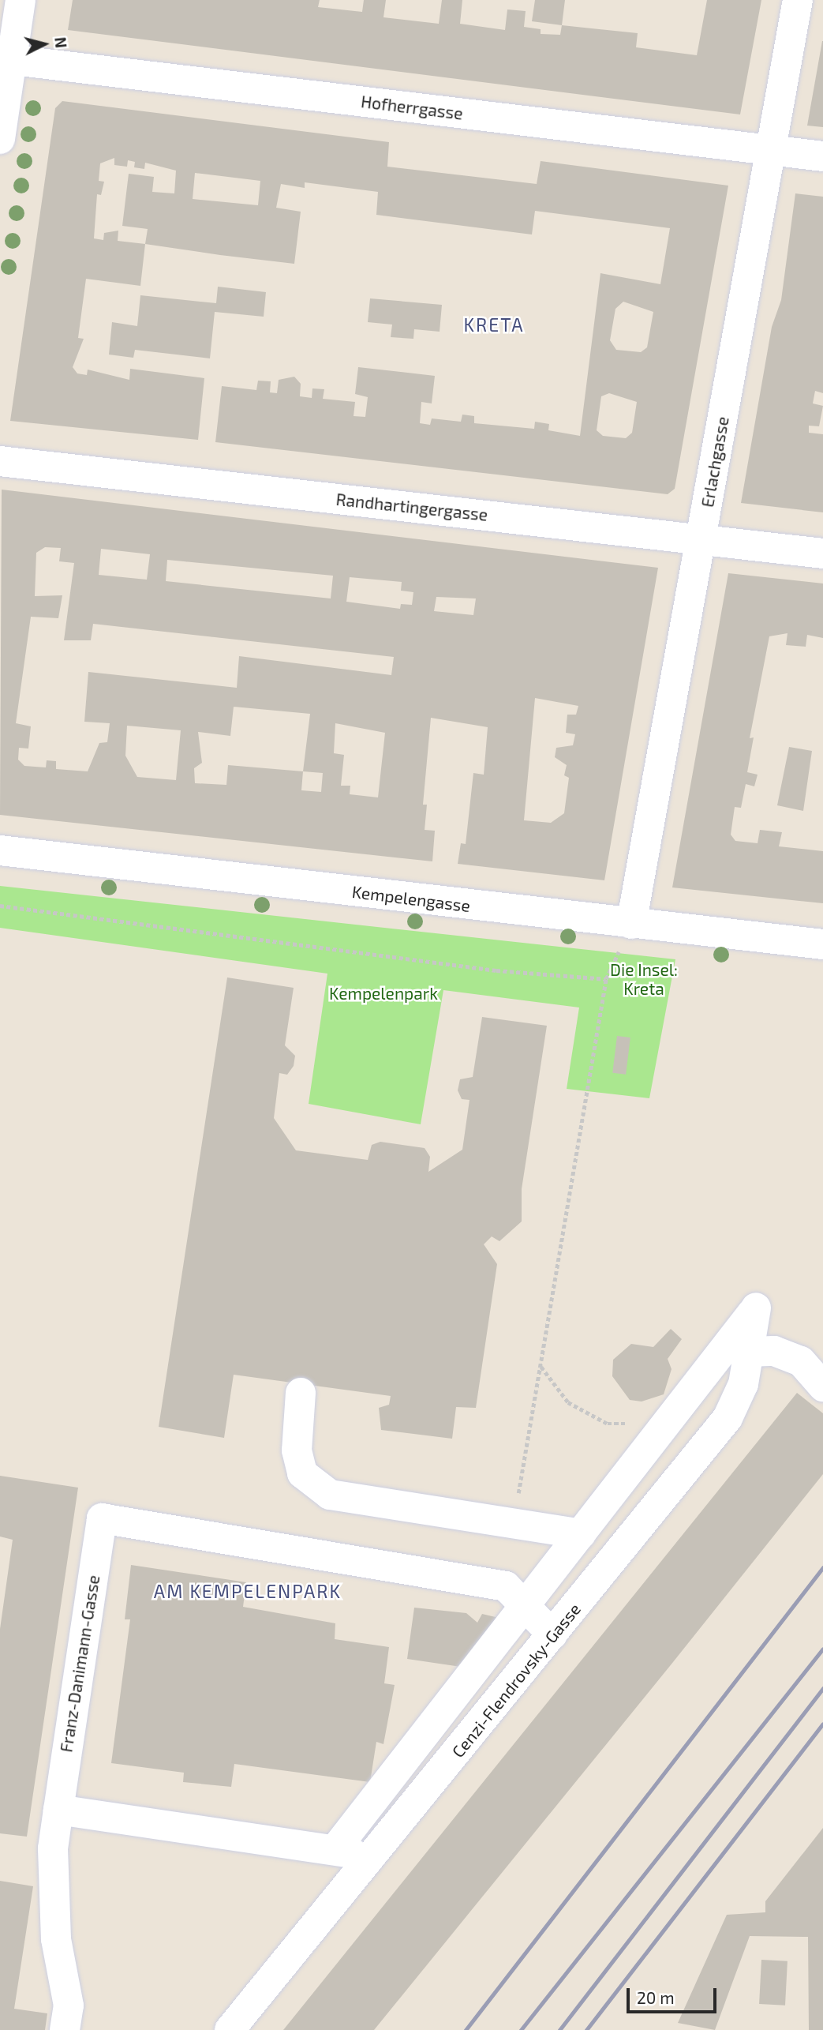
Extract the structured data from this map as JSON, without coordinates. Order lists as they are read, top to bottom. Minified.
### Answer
{"streets":{"street":["Hofherrgasse","Erlachgasse","Randhartingergasse","Kempelengasse","Franz-Danimann-Gasse","Cenzi-Flendrovsky-Gasse"]},"crossings":[["Hofherrgasse","Erlachgasse"],["Erlachgasse","Randhartingergasse"],["Erlachgasse","Kempelengasse"]],"districts":["KRETA","AM KEMPELENPARK"],"parks":["Die Insel: Kreta","Kempelenpark"],"scale_bar":"20 m","north":"right"}
